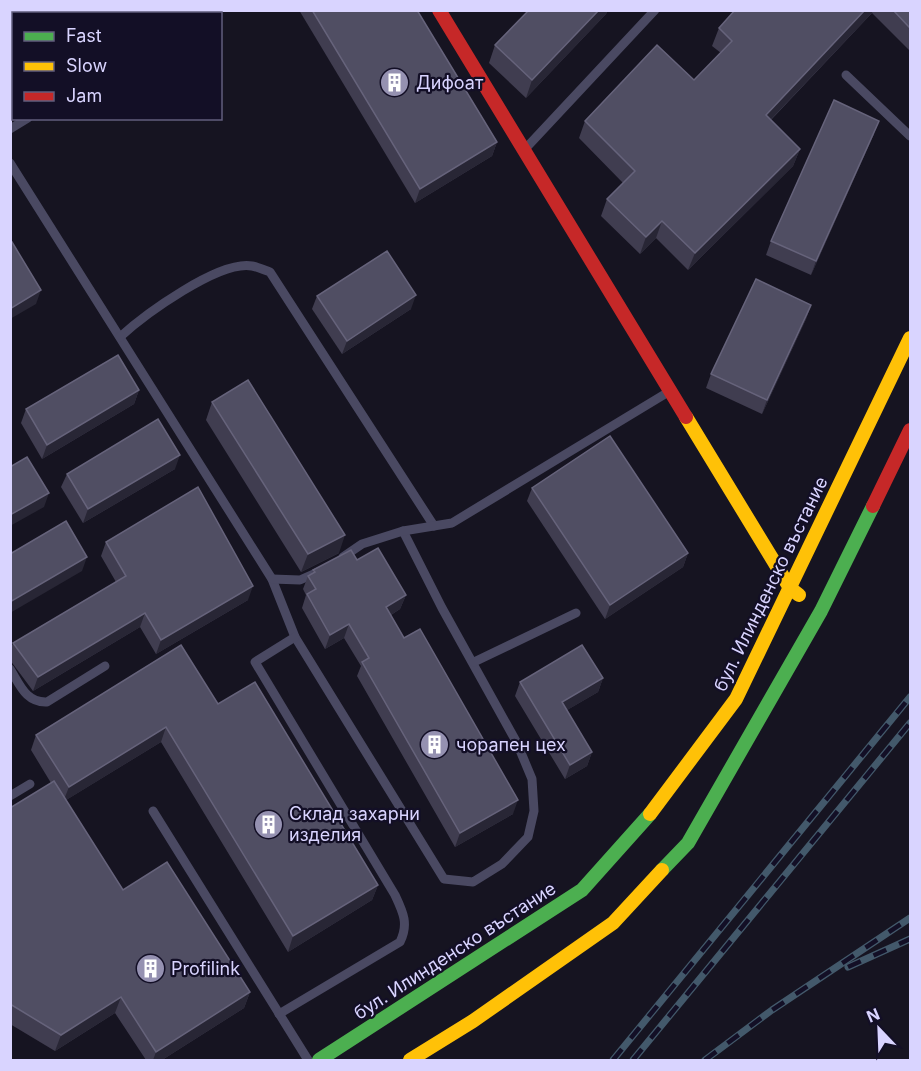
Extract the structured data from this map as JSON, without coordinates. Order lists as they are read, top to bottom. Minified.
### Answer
{"streets":{"main road":["бул. Илинденско въстание"]},"places":{"building":["Дифоат","чорапен цех","Склад захарни изделия","Profilink"]},"legend":["Fast","Slow","Jam"],"north":"top left"}
